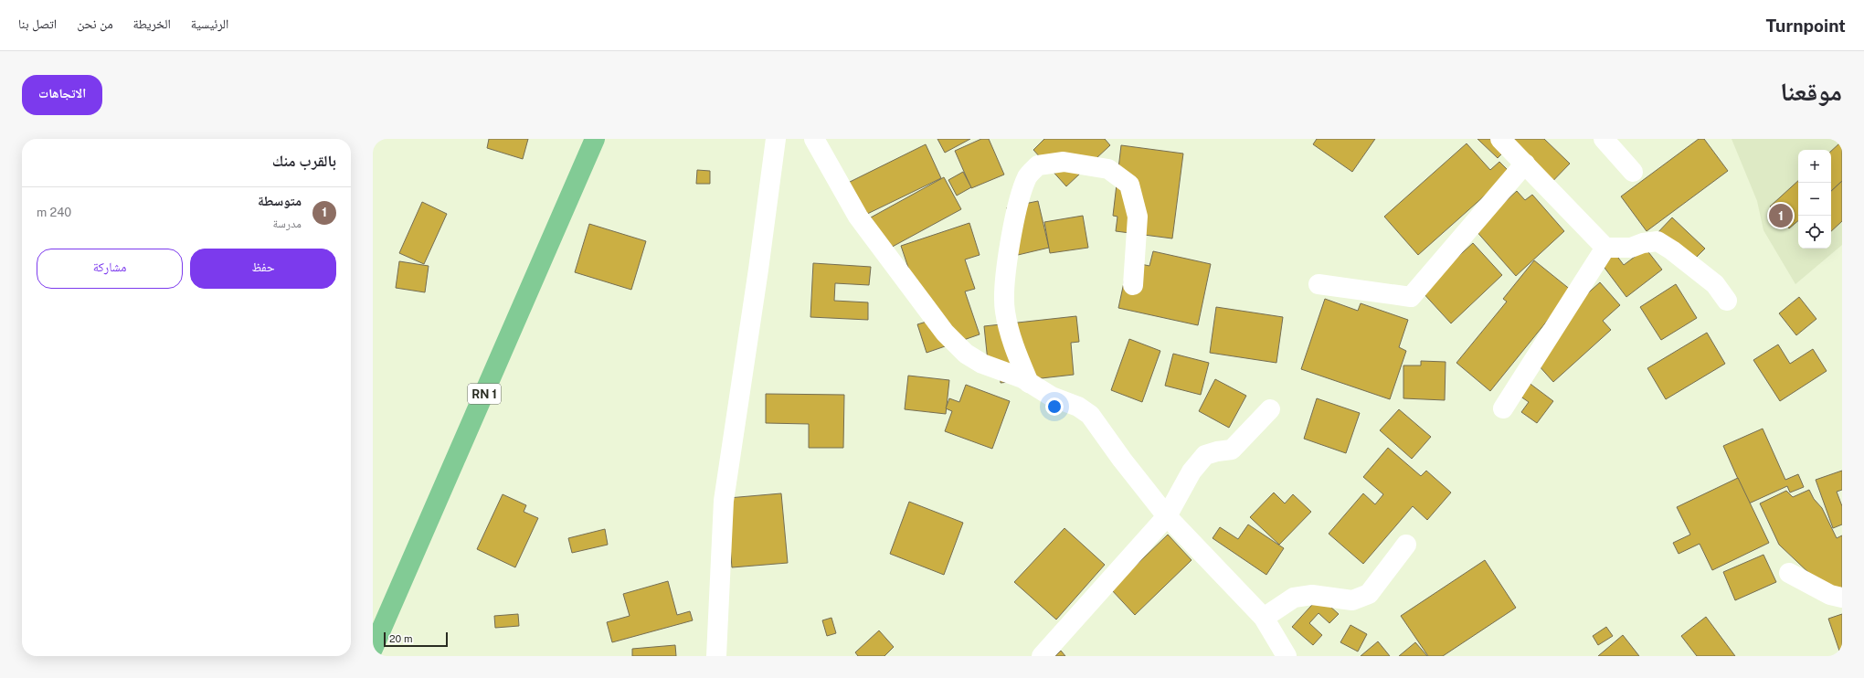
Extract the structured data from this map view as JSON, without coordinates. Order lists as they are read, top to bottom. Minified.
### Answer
{"streets":{"main road":["RN 1"]},"scale_bar":"20 m","page":{"header":"Turnpoint","nav":["الرئيسية","الخريطة","من نحن","اتصل بنا"],"title":"موقعنا","buttons":["الاتجاهات",["حفظ","مشاركة"]],"heading":"بالقرب منك","map_buttons":["+","−"],"list":[{"mark":"1","name":"متوسطة","note":"مدرسة","value":"240 m"}],"pins":"1","scale":"20 m"}}
